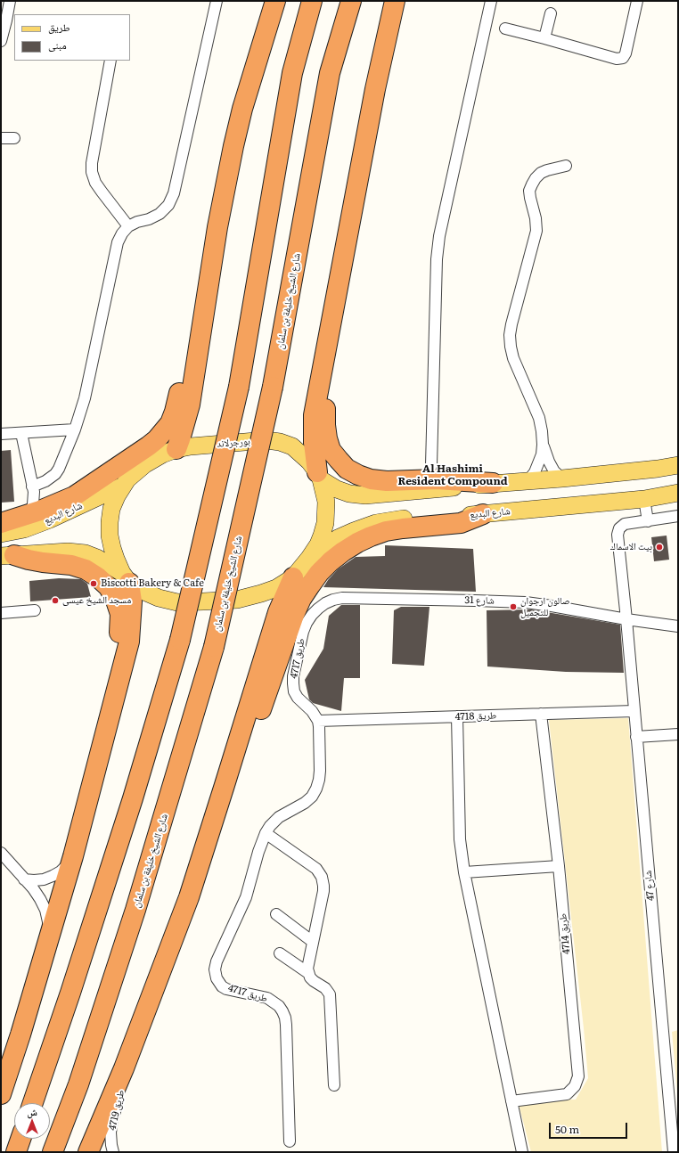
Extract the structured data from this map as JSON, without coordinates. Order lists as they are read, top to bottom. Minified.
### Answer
{"streets":{"highway":["شارع الشيخ خليفة بن سلمان"],"main road":["بورجرلاند","شارع البديع"],"street":["شارع 31","طريق 4717","طريق 4718","شارع 47","طريق 4714","طريق 4719"]},"crossings":[["بورجرلاند","شارع البديع"],["شارع 31","طريق 4717"],["شارع 31","شارع 47"],["طريق 4717","طريق 4718"],["طريق 4718","شارع 47"],["طريق 4718","طريق 4714"]],"districts":["Al Hashimi Resident Compound"],"places":["بيت الاسماك","Biscotti Bakery & Cafe","مسجد الشيخ عيسى","صالون ارجوان للتجميل"],"legend":["طريق","مبنى"],"scale_bar":"50 m","north":"top"}
